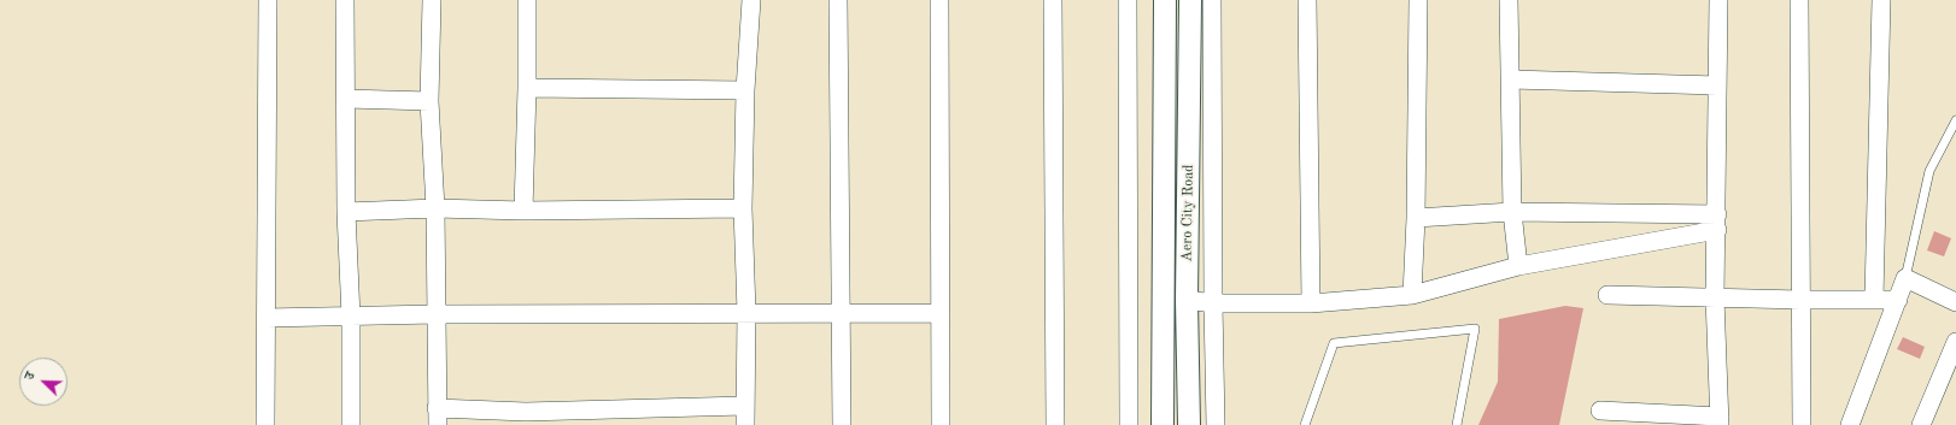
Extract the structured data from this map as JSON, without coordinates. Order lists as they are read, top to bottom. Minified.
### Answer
{"streets":{"street":["Aero City Road"]},"north":"top left"}
